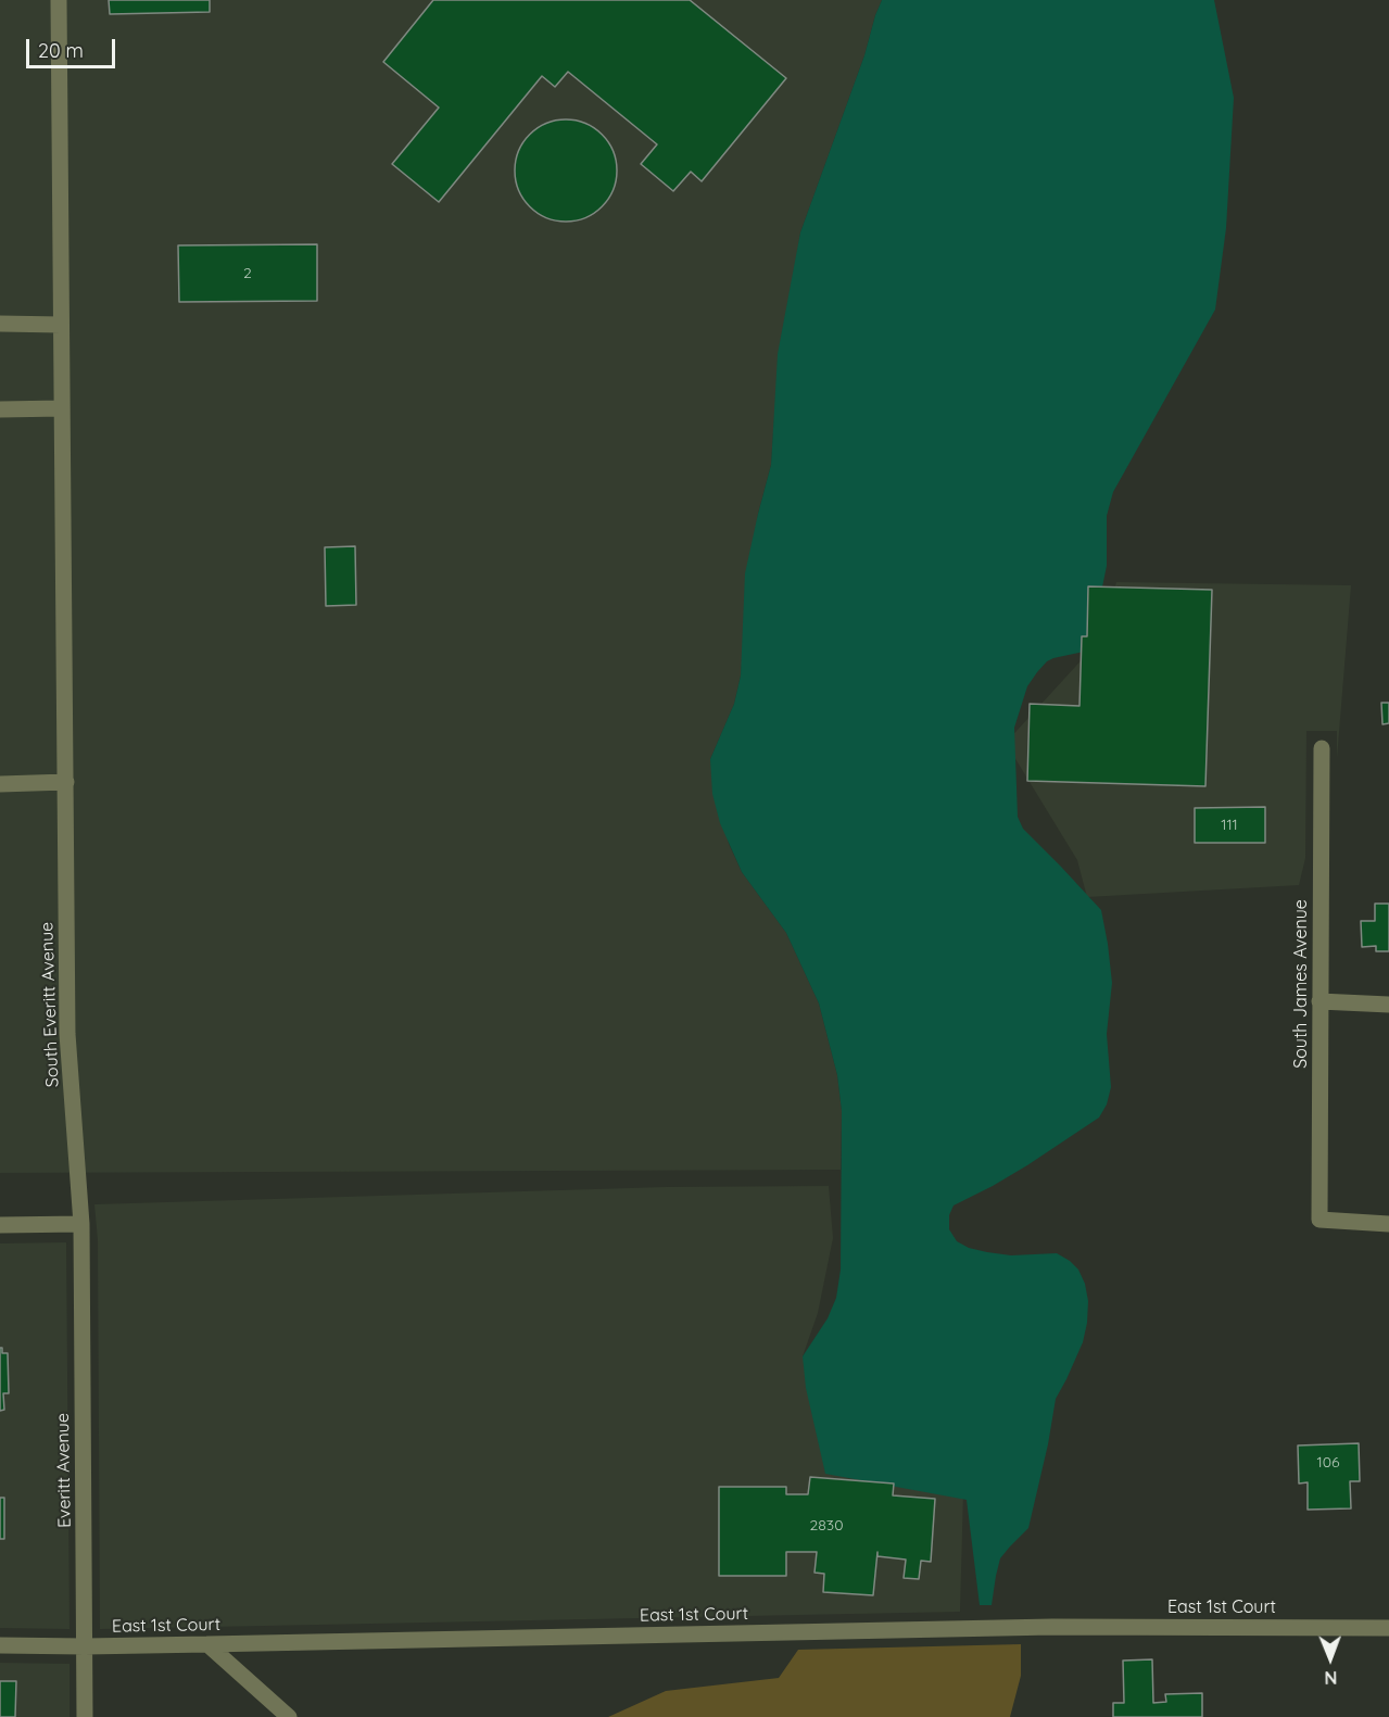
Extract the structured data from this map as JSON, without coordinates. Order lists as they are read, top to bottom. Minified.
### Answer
{"streets":{"street":["South James Avenue","South Everitt Avenue","Everitt Avenue","East 1st Court"]},"crossings":[["South Everitt Avenue","Everitt Avenue"],["Everitt Avenue","East 1st Court"]],"house_numbers":["2","111","106","2830"],"scale_bar":"20 m","north":"bottom"}
